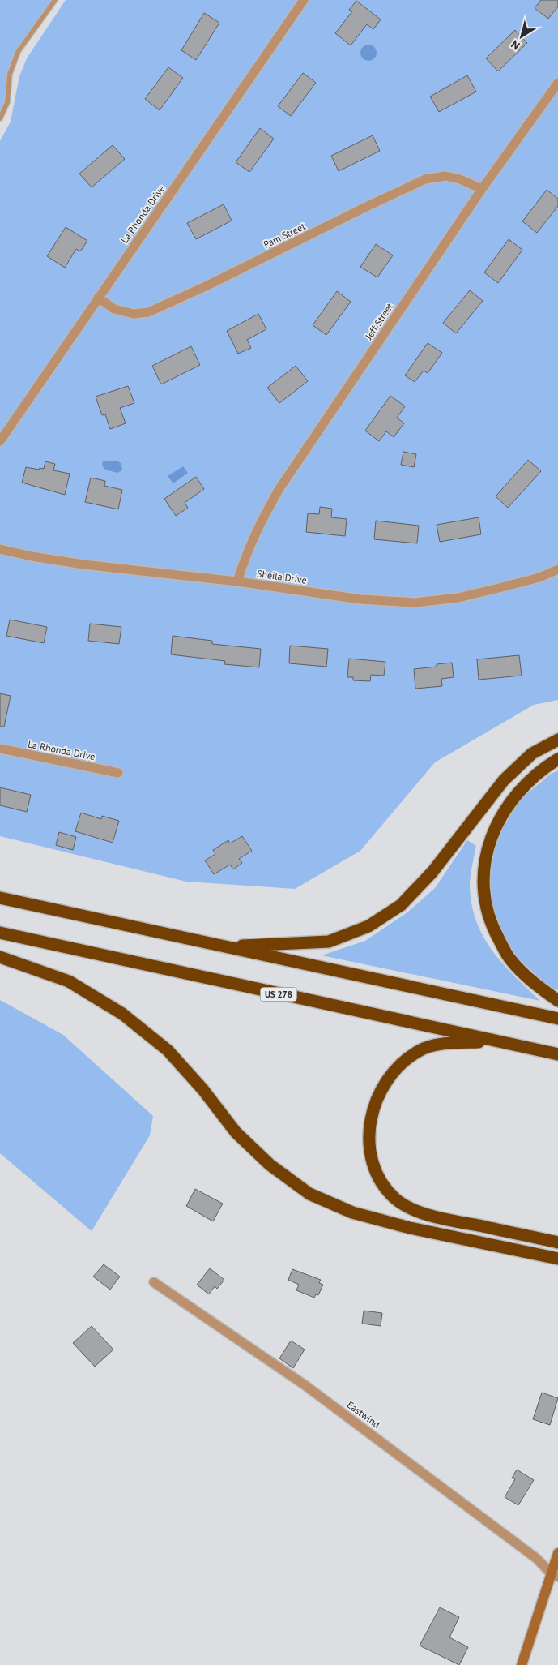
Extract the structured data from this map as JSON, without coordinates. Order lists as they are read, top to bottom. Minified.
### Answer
{"streets":{"highway":["US 278"],"street":["La Rhonda Drive","Pam Street","Jeff Street","Sheila Drive","Eastwind"]},"crossings":[["La Rhonda Drive","Pam Street"],["Pam Street","Jeff Street"],["Jeff Street","Sheila Drive"]],"north":"bottom left"}
